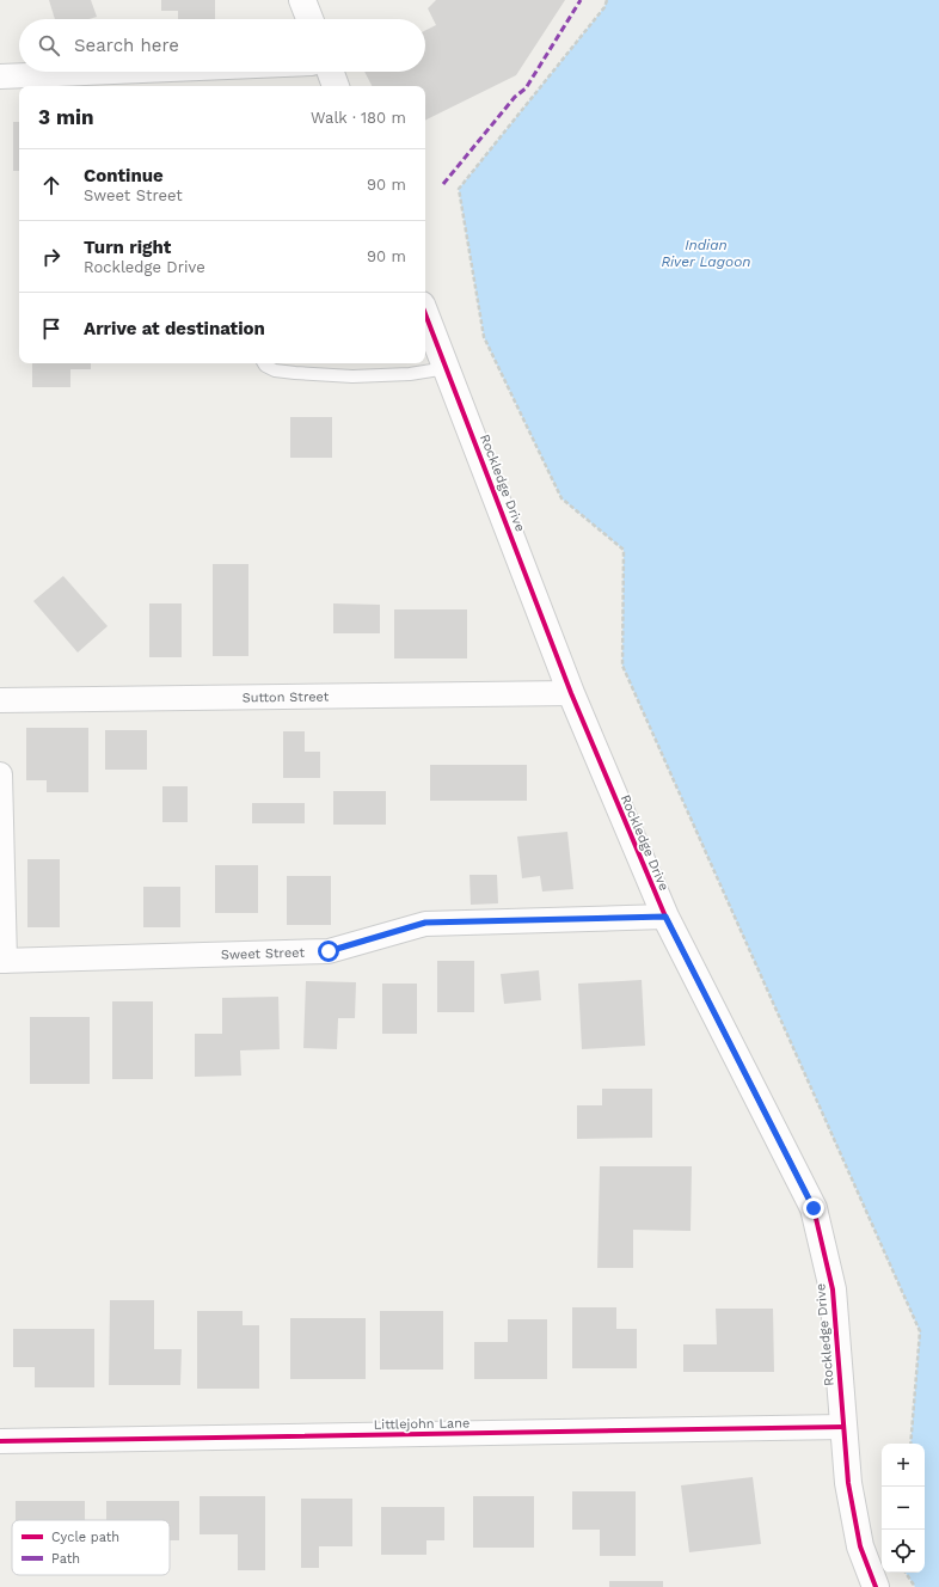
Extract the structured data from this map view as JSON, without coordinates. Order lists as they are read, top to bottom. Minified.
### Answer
{"streets":{"street":["Rockledge Drive","Sutton Street","Sweet Street","Littlejohn Lane"]},"crossings":[["Rockledge Drive","Sutton Street"],["Rockledge Drive","Sweet Street"],["Rockledge Drive","Littlejohn Lane"]],"water":["Indian River Lagoon"],"legend":["Cycle path","Path"],"page":{"search":"Search here","heading":["3 min","Walk · 180 m"],"list":[["Continue","Sweet Street","90 m"],["Turn right","Rockledge Drive","90 m"],"Arrive at destination"],"map_buttons":["+","−"]}}
